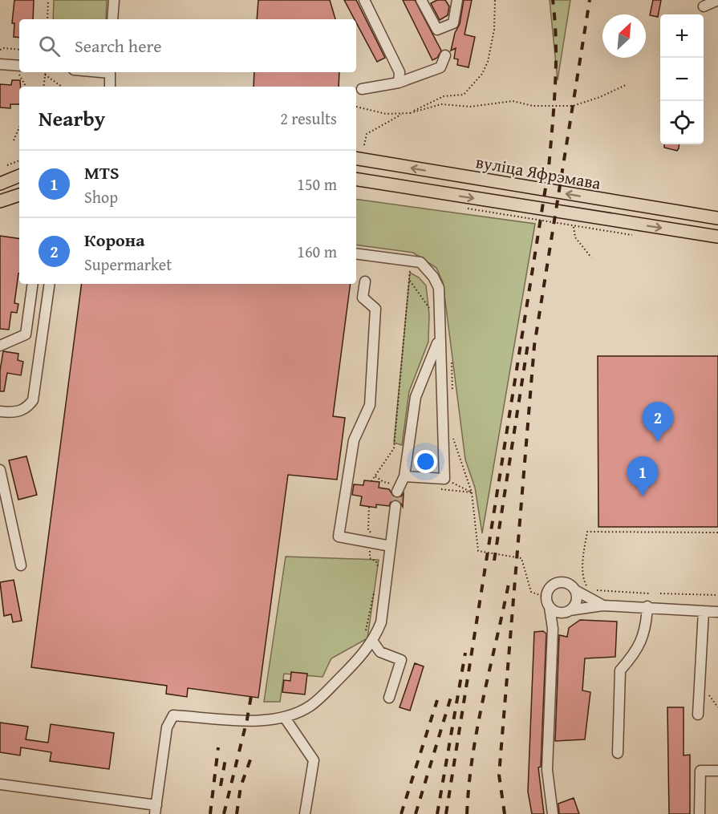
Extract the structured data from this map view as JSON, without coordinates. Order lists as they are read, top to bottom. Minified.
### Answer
{"streets":{"main road":["вуліца Яфрэмава"]},"north":"top right","page":{"map_buttons":["+","−"],"search":"Search here","heading":["Nearby","2 results"],"list":[{"mark":"1","name":"MTS","note":"Shop","value":"150 m"},{"mark":"2","name":"Корона","note":"Supermarket","value":"160 m"}],"pins":["2","1"]}}
